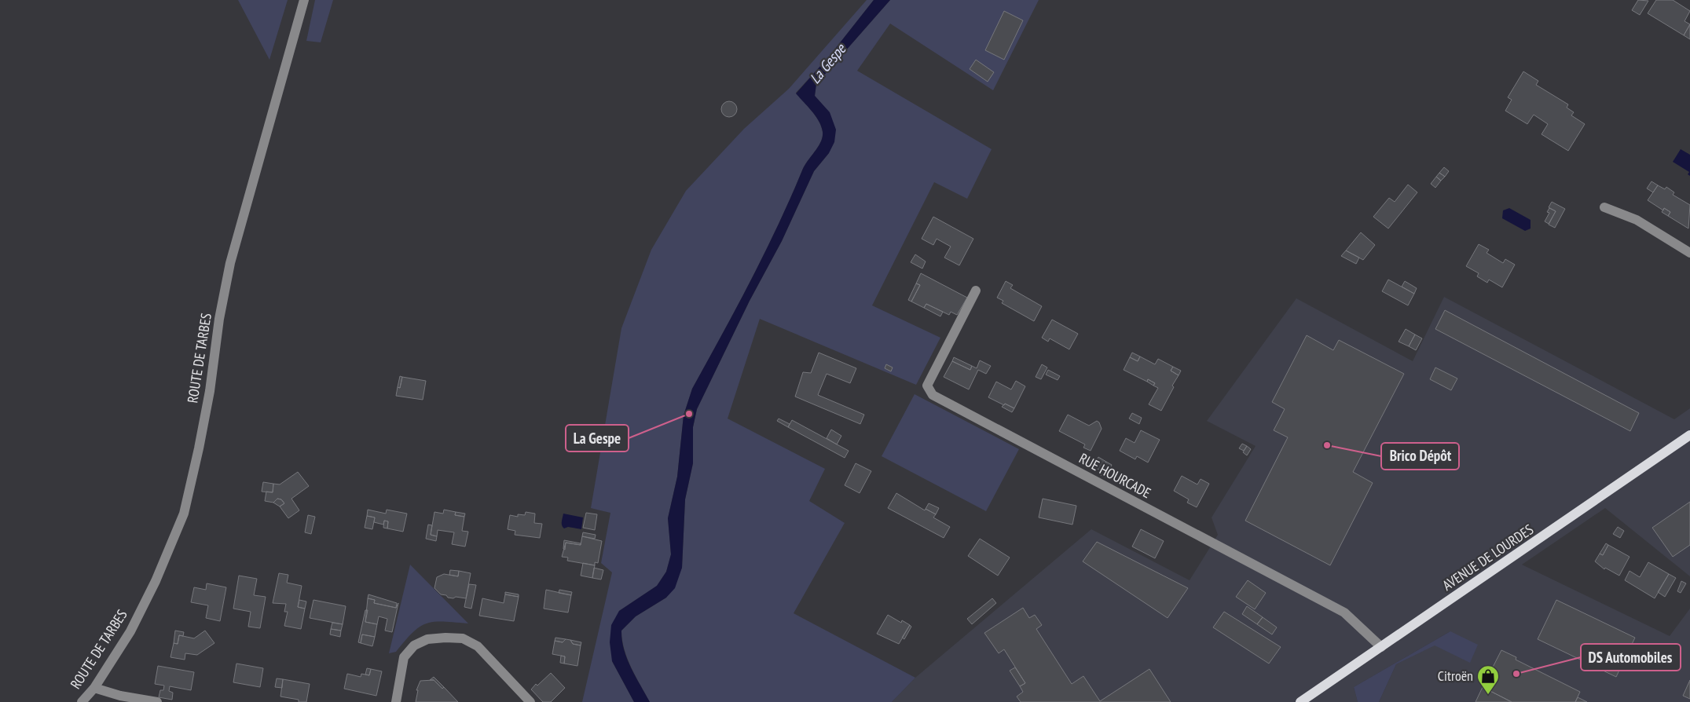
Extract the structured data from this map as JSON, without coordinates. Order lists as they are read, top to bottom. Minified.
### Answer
{"streets":{"main road":["AVENUE DE LOURDES"],"street":["ROUTE DE TARBES","RUE HOURCADE"]},"crossings":[["RUE HOURCADE","AVENUE DE LOURDES"]],"water":["La Gespe"],"places":{"other":["La Gespe","Brico Dépôt","DS Automobiles"],"shop":["Citroën"]}}
